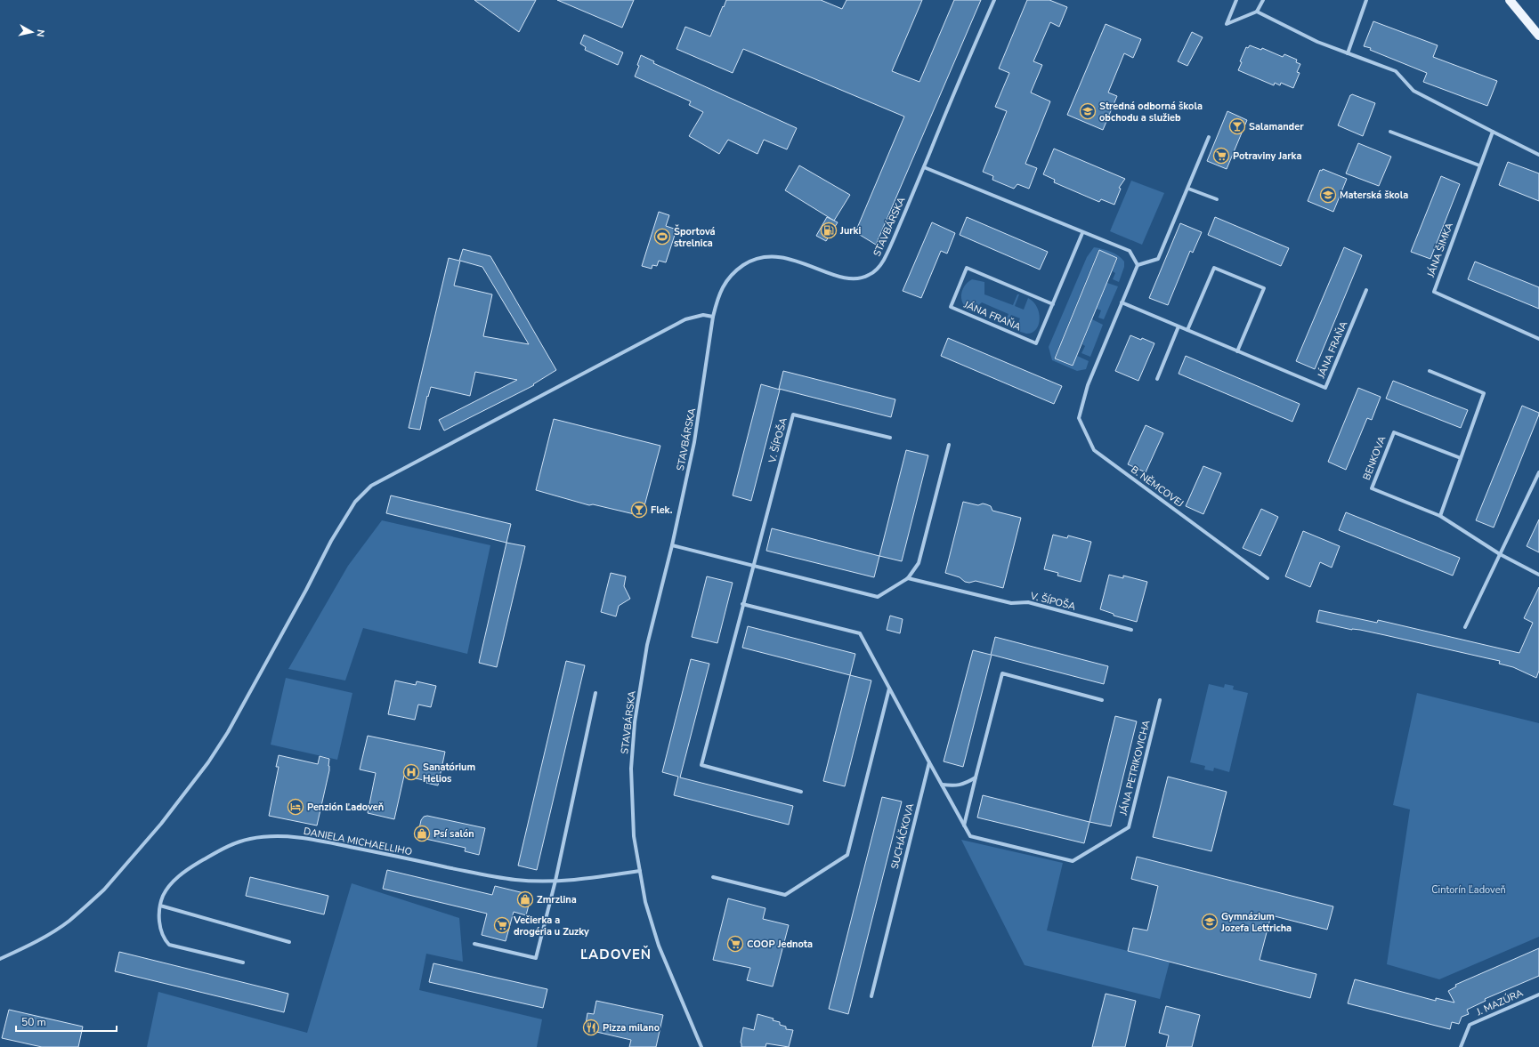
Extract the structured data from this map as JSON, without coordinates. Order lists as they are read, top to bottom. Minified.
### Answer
{"streets":{"street":["STAVBÁRSKA","JÁNA ŠIMKA","JÁNA FRAŇA","V. ŠÍPOŠA","BENKOVA","B. NĚMCOVEJ","JÁNA PETRIKOVICHA","SUCHÁČKOVA","DANIELA MICHAELLIHO","J. MAZÚRA"]},"crossings":[["STAVBÁRSKA","DANIELA MICHAELLIHO"],["JÁNA FRAŇA","B. NĚMCOVEJ"],["JÁNA PETRIKOVICHA","SUCHÁČKOVA"]],"districts":["ĽADOVEŇ"],"parks":["Cintorín Ľadoveň"],"places":{"school or university":["Stredná odborná škola obchodu a služieb","Materská škola","Gymnázium Jozefa Lettricha"],"bar":["Salamander","Flek."],"supermarket":["Potraviny Jarka","Večierka a drogéria u Zuzky","COOP Jednota"],"fuel station":["Jurki"],"sports":["Športová strelnica"],"hospital":["Sanatórium Helios"],"hotel":["Penzión Ľadoveň"],"shop":["Psí salón","Zmrzlina"],"restaurant":["Pizza milano"]},"scale_bar":"50 m","north":"right"}
